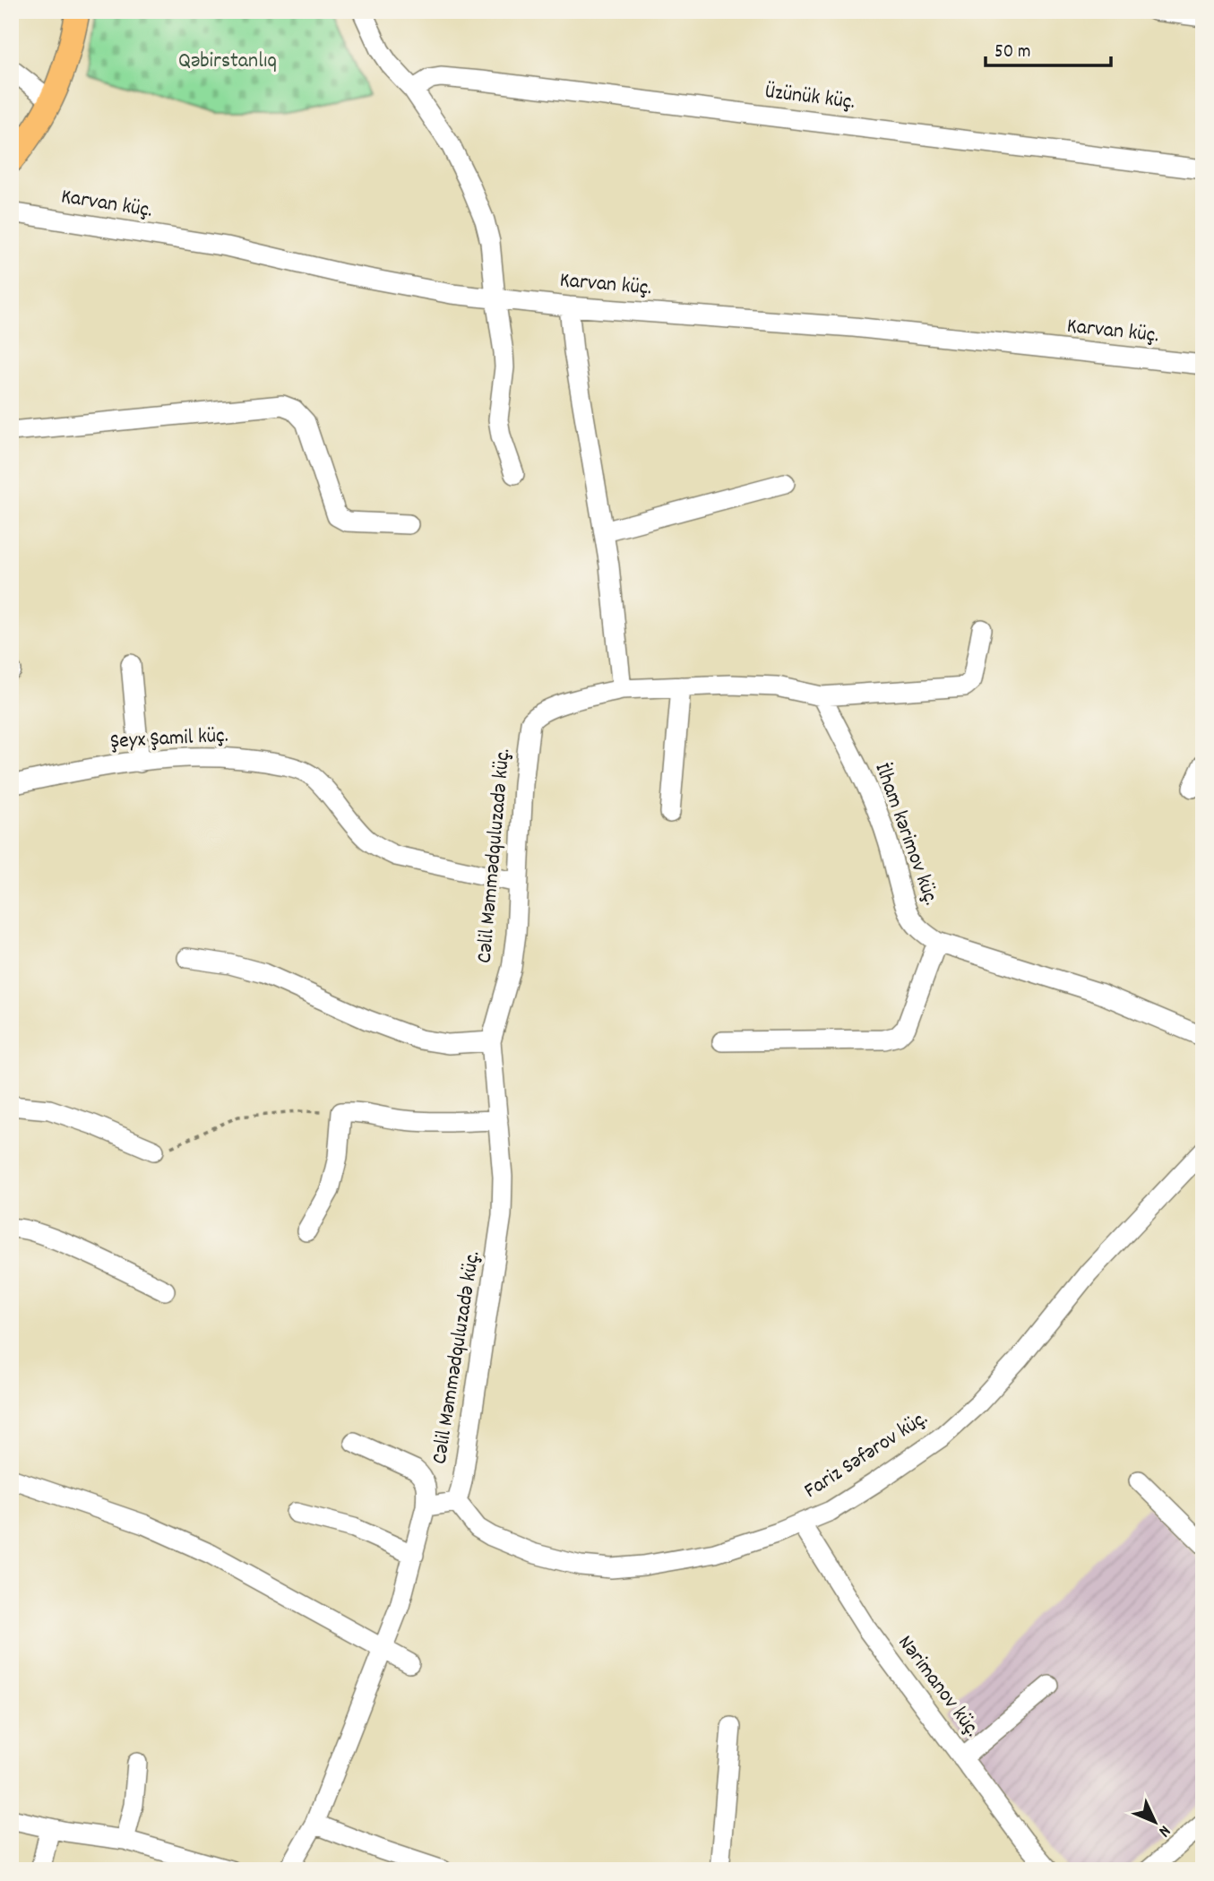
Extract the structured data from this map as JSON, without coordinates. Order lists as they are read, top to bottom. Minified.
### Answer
{"streets":{"street":["Üzünük küç.","Karvan küç.","Şeyx Şamil küç.","İlham kərimov küç.","Cəlil Məmmədquluzadə küç.","Fariz Səfərov küç.","Nərimanov küç."]},"crossings":[["Şeyx Şamil küç.","Cəlil Məmmədquluzadə küç."],["Cəlil Məmmədquluzadə küç.","Fariz Səfərov küç."],["Fariz Səfərov küç.","Nərimanov küç."]],"parks":["Qəbirstanlıq"],"scale_bar":"50 m","north":"bottom right"}
